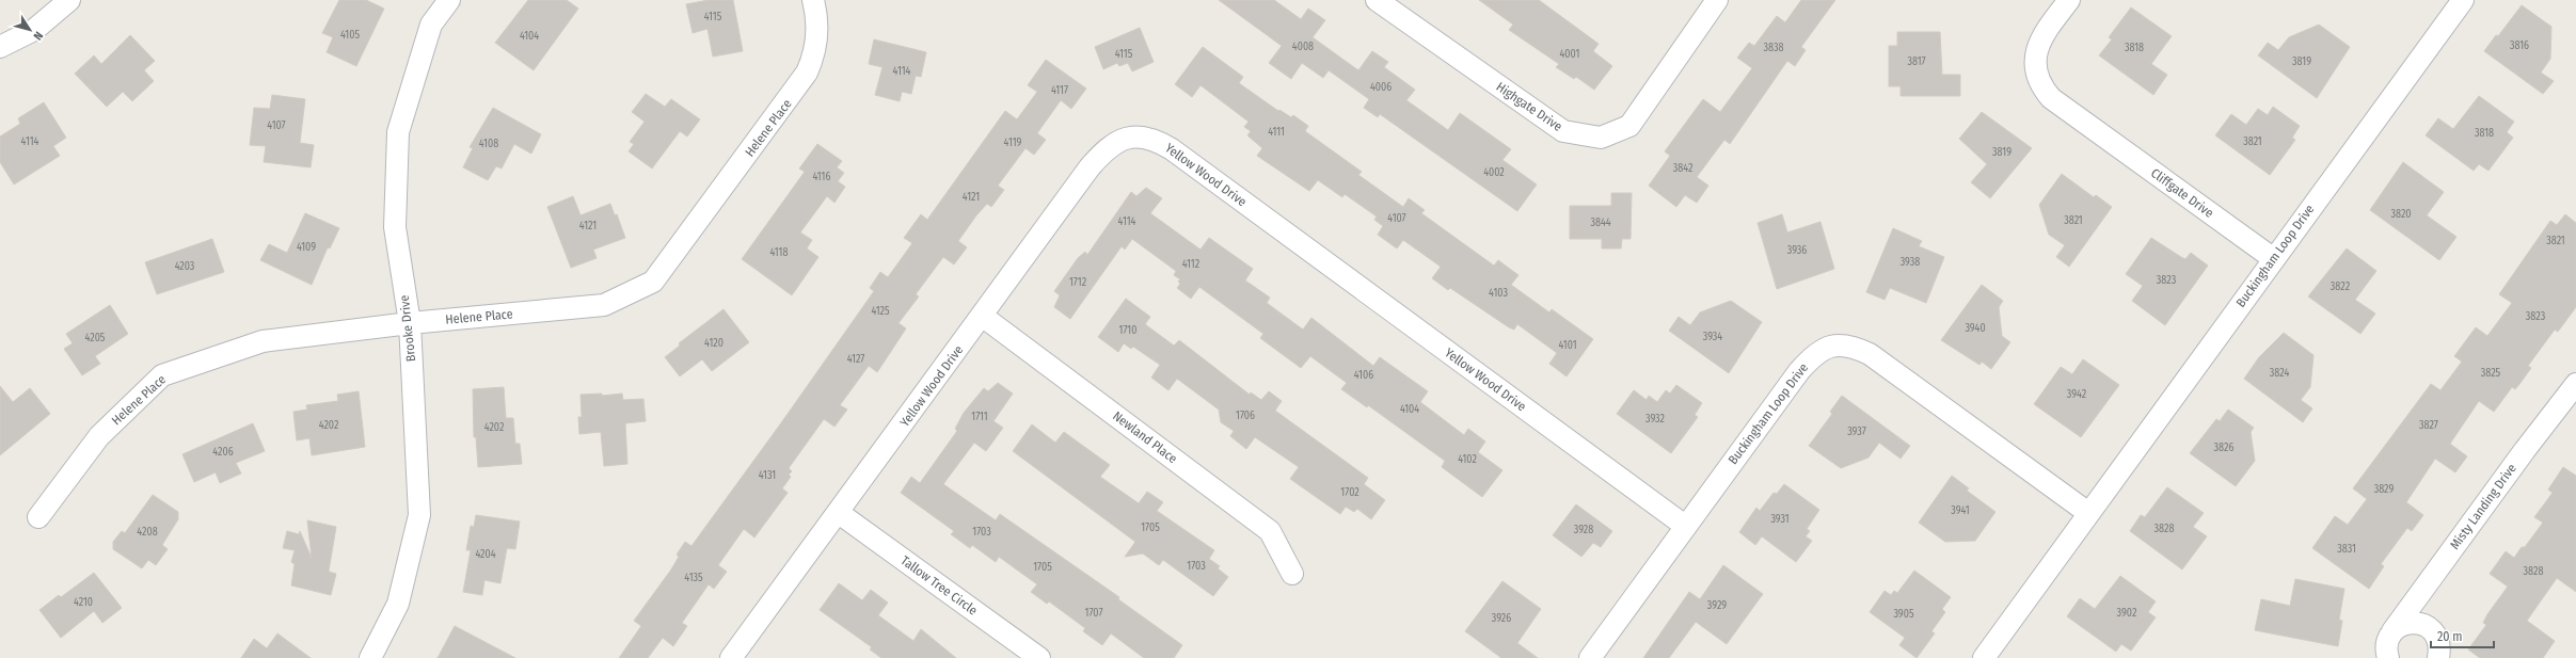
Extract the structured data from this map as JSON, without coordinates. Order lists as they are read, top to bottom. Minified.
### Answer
{"streets":{"street":["Highgate Drive","Helene Place","Yellow Wood Drive","Cliffgate Drive","Buckingham Loop Drive","Brooke Drive","Newland Place","Misty Landing Drive","Tallow Tree Circle"]},"crossings":[["Helene Place","Brooke Drive"],["Yellow Wood Drive","Buckingham Loop Drive"],["Yellow Wood Drive","Newland Place"],["Yellow Wood Drive","Tallow Tree Circle"],["Cliffgate Drive","Buckingham Loop Drive"]],"house_numbers":["4115","4105","4104","3816","4008","3838","3818","4115","4001","3817","3819","4114","4006","4117","4107","4111","3818","4114","3821","4119","4108","3819","3842","4002","4116","4121","3820","4107","3821","4114","3844","4121","3821","4109","3936","4118","3938","4112","4203","3823","1712","3822","4103","4125","3823","3940","1710","3934","4205","4120","4101","4127","3824","3825","4106","3942","4104","1706","1711","3932","4202","3827","4202","3937","3826","4206","4102","4131","3829","1702","3941","3931","1705","3828","3928","4208","1703","3831","4204","1703","1705","3828","4135","4210","3929","1707","3902","3905","3926"],"scale_bar":"20 m","north":"bottom right"}
